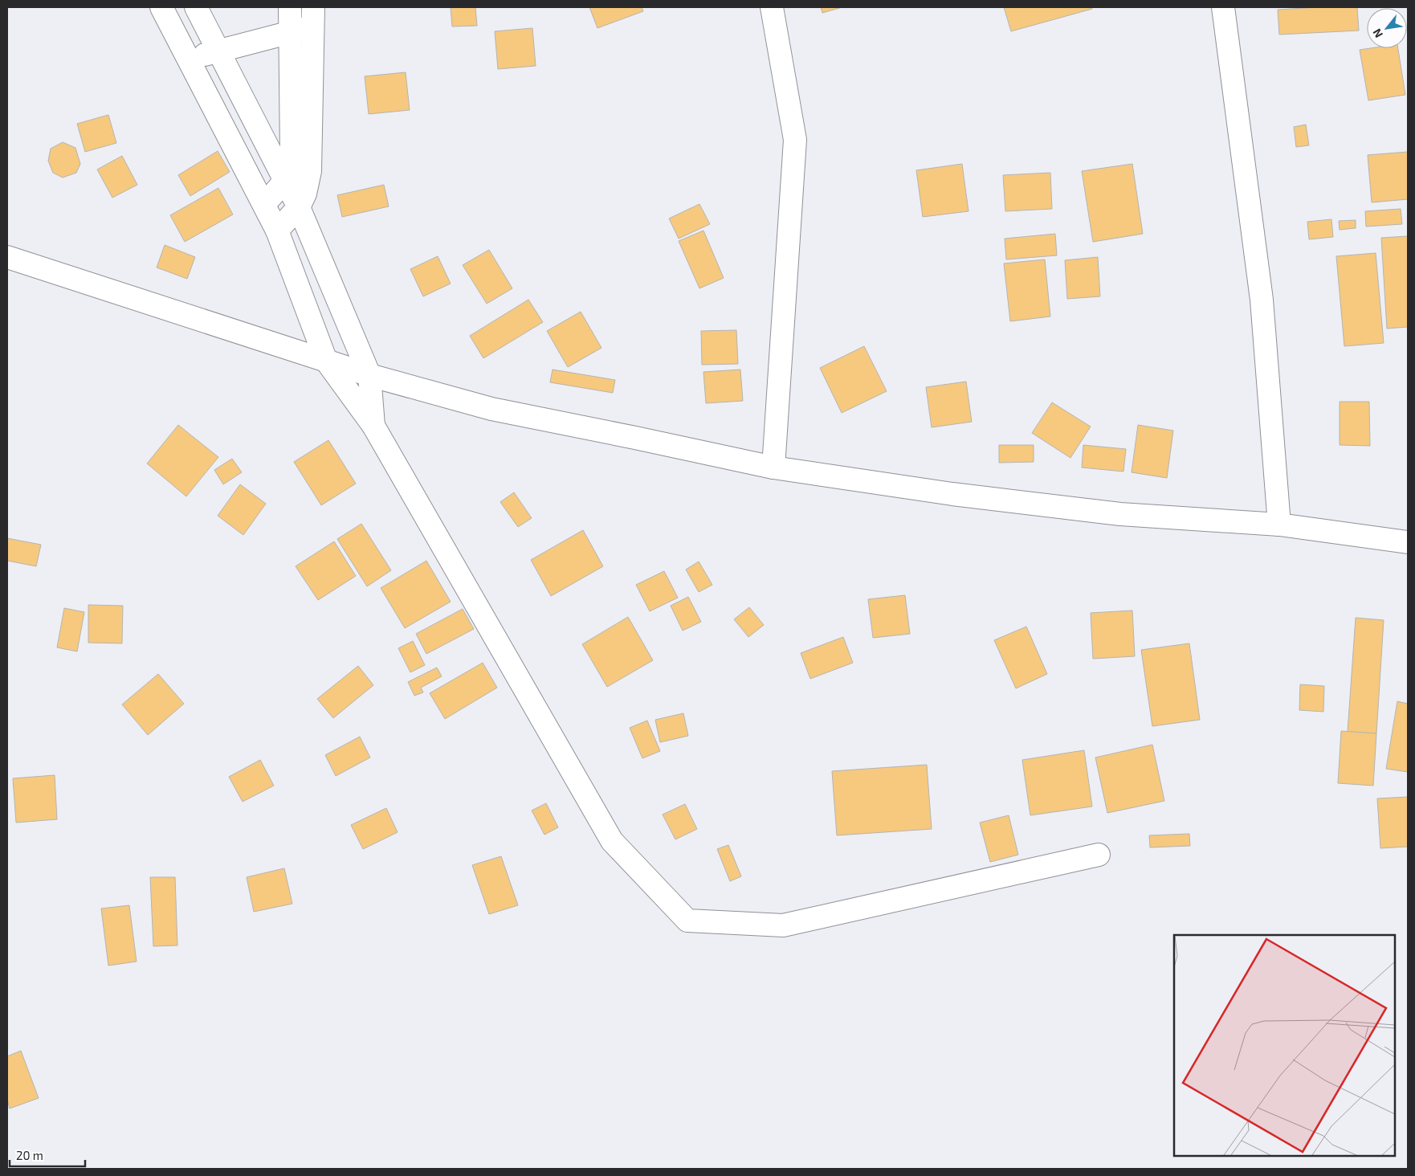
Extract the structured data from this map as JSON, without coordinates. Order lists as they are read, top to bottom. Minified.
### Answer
{"scale_bar":"20 m","north":"bottom left"}
